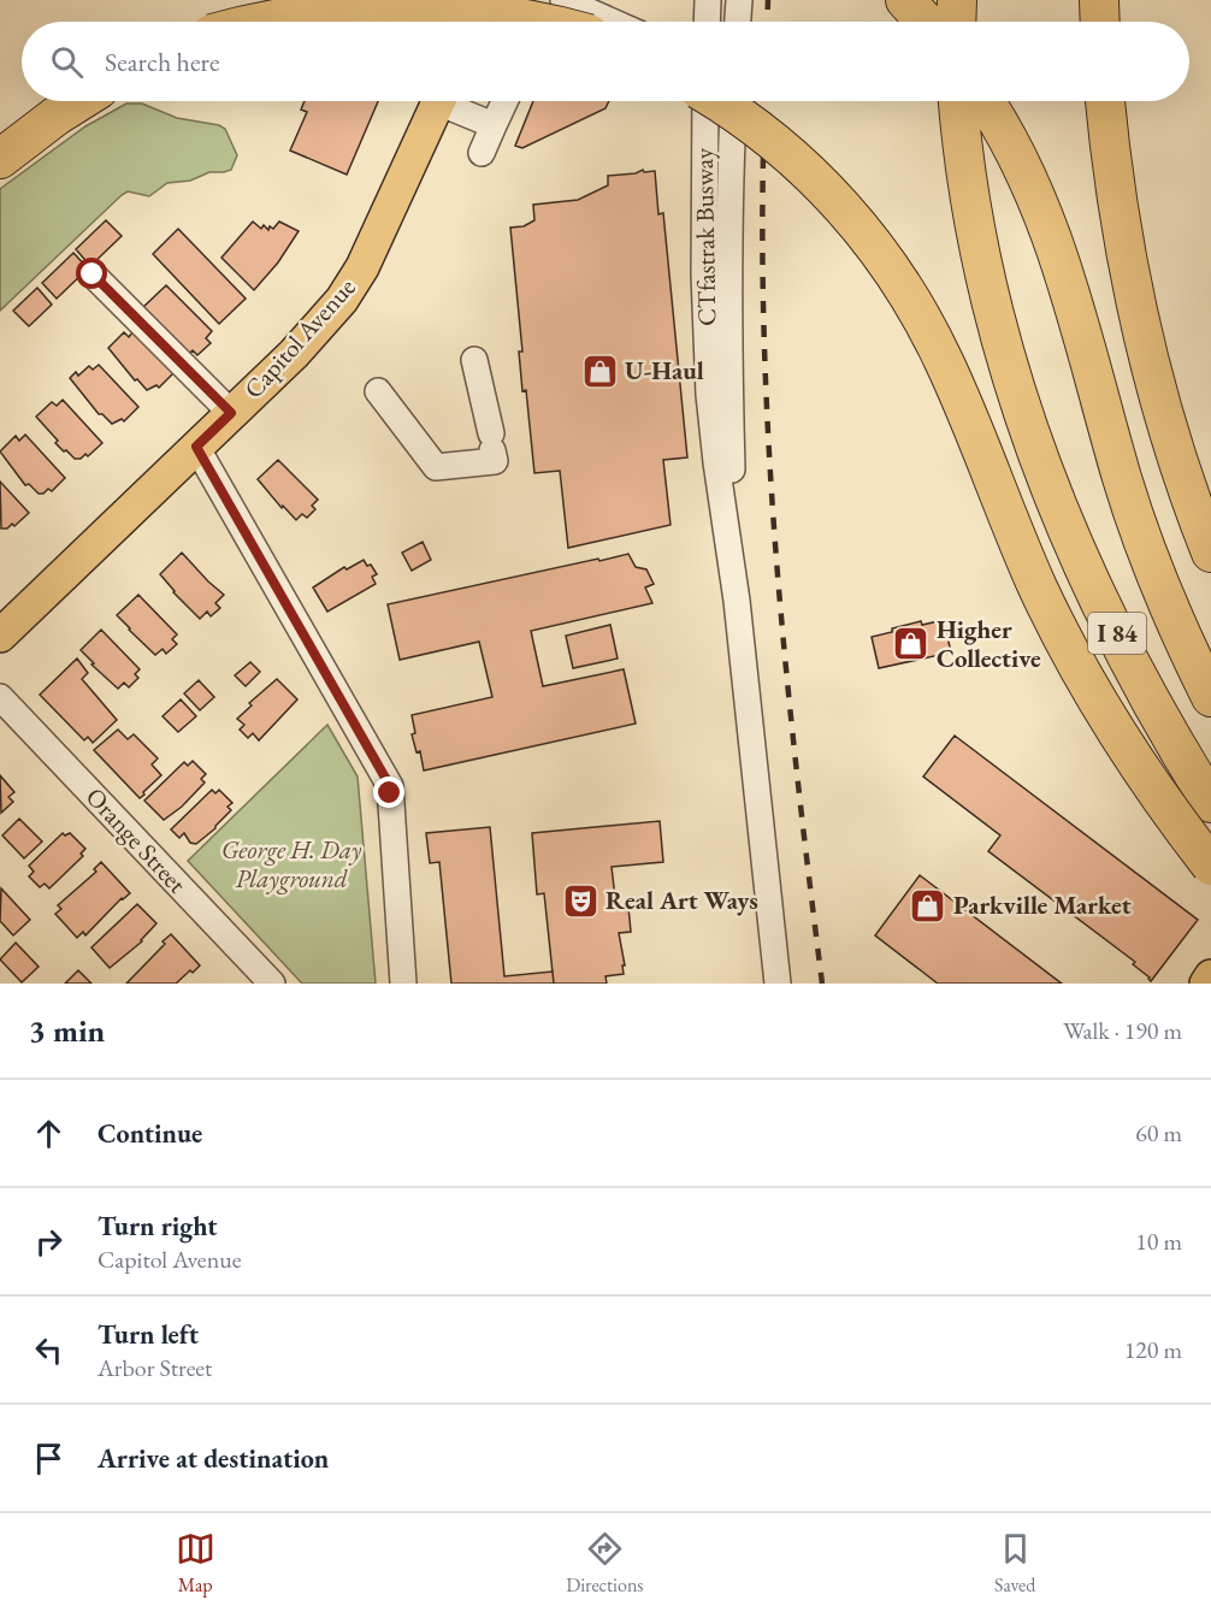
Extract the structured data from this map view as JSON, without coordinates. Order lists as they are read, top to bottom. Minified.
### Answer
{"streets":{"highway":["I 84"],"main road":["Capitol Avenue"],"street":["CTfastrak Busway","Orange Street"]},"parks":["George H. Day Playground"],"places":{"shop":["U-Haul","Higher Collective","Parkville Market"],"theatre":["Real Art Ways"]},"page":{"search":"Search here","heading":["3 min","Walk · 190 m"],"list":[["Continue","60 m"],["Turn right","Capitol Avenue","10 m"],["Turn left","Arbor Street","120 m"],"Arrive at destination"],"nav":["Map","Directions","Saved"]}}
